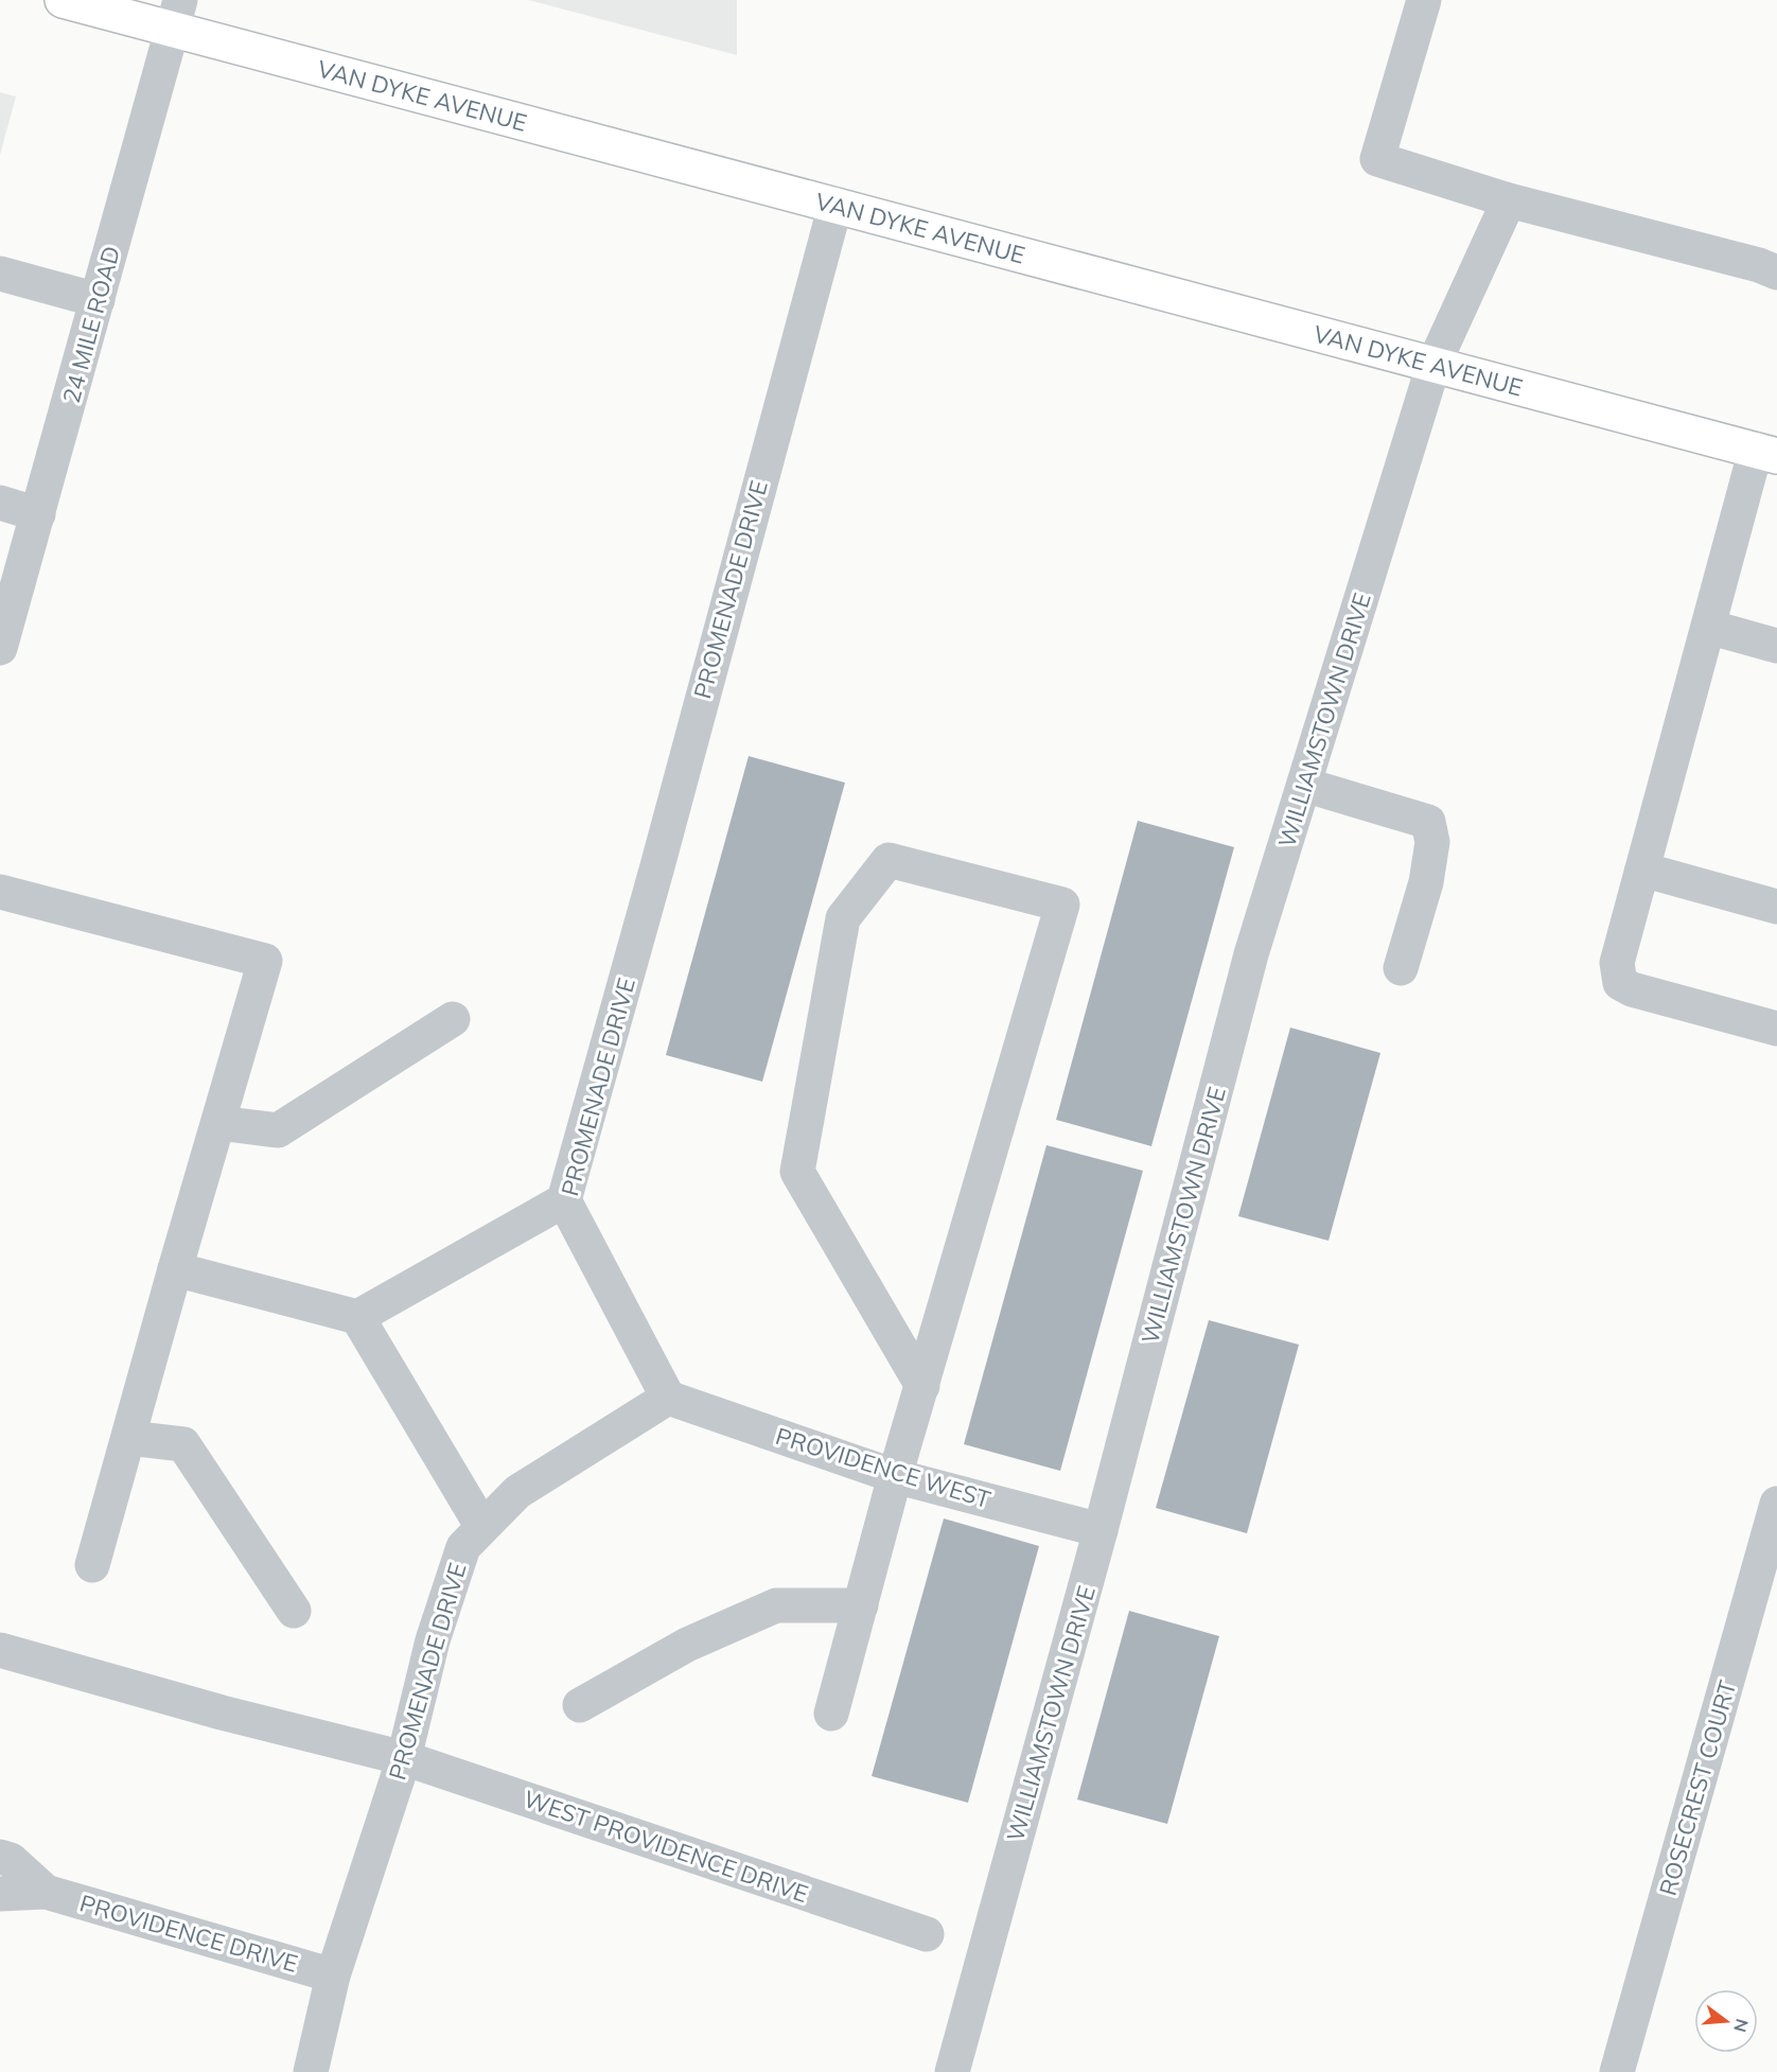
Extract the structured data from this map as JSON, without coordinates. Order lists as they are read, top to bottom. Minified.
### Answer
{"streets":{"main road":["VAN DYKE AVENUE"],"street":["24 MILE ROAD","PROMENADE DRIVE","WILLIAMSTOWN DRIVE","PROVIDENCE WEST","ROSECREST COURT","WEST PROVIDENCE DRIVE","PROVIDENCE DRIVE"]},"crossings":[["VAN DYKE AVENUE","24 MILE ROAD"],["VAN DYKE AVENUE","PROMENADE DRIVE"],["VAN DYKE AVENUE","WILLIAMSTOWN DRIVE"],["PROMENADE DRIVE","PROVIDENCE WEST"],["PROMENADE DRIVE","WEST PROVIDENCE DRIVE"],["PROMENADE DRIVE","PROVIDENCE DRIVE"],["WILLIAMSTOWN DRIVE","PROVIDENCE WEST"]],"north":"right"}
